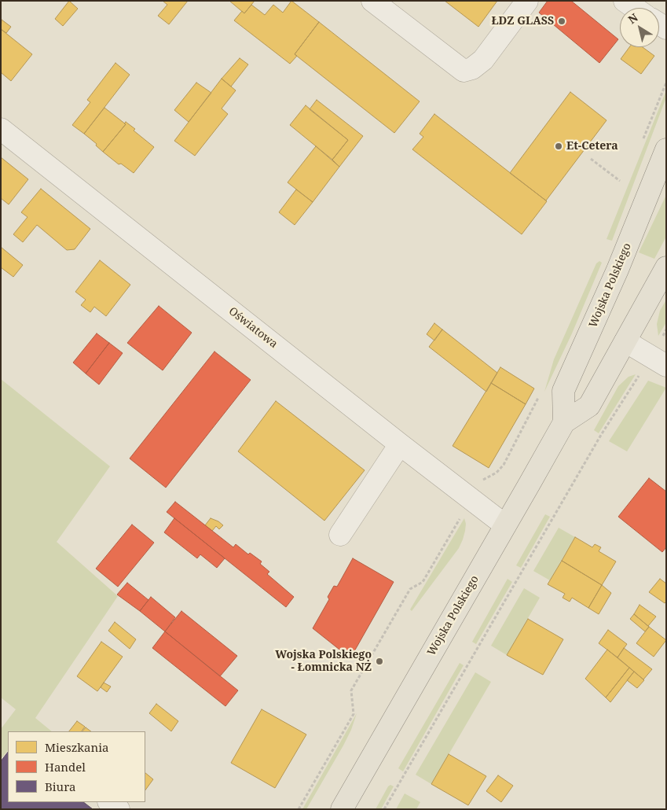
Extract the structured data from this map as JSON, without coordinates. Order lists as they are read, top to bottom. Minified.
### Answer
{"streets":{"main road":["Wojska Polskiego"],"street":["Oświatowa"]},"crossings":[["Wojska Polskiego","Oświatowa"]],"places":["ŁDZ GLASS","Et-Cetera","Wojska Polskiego - Łomnicka NŻ"],"legend":["Mieszkania","Handel","Biura"],"north":"top left"}
